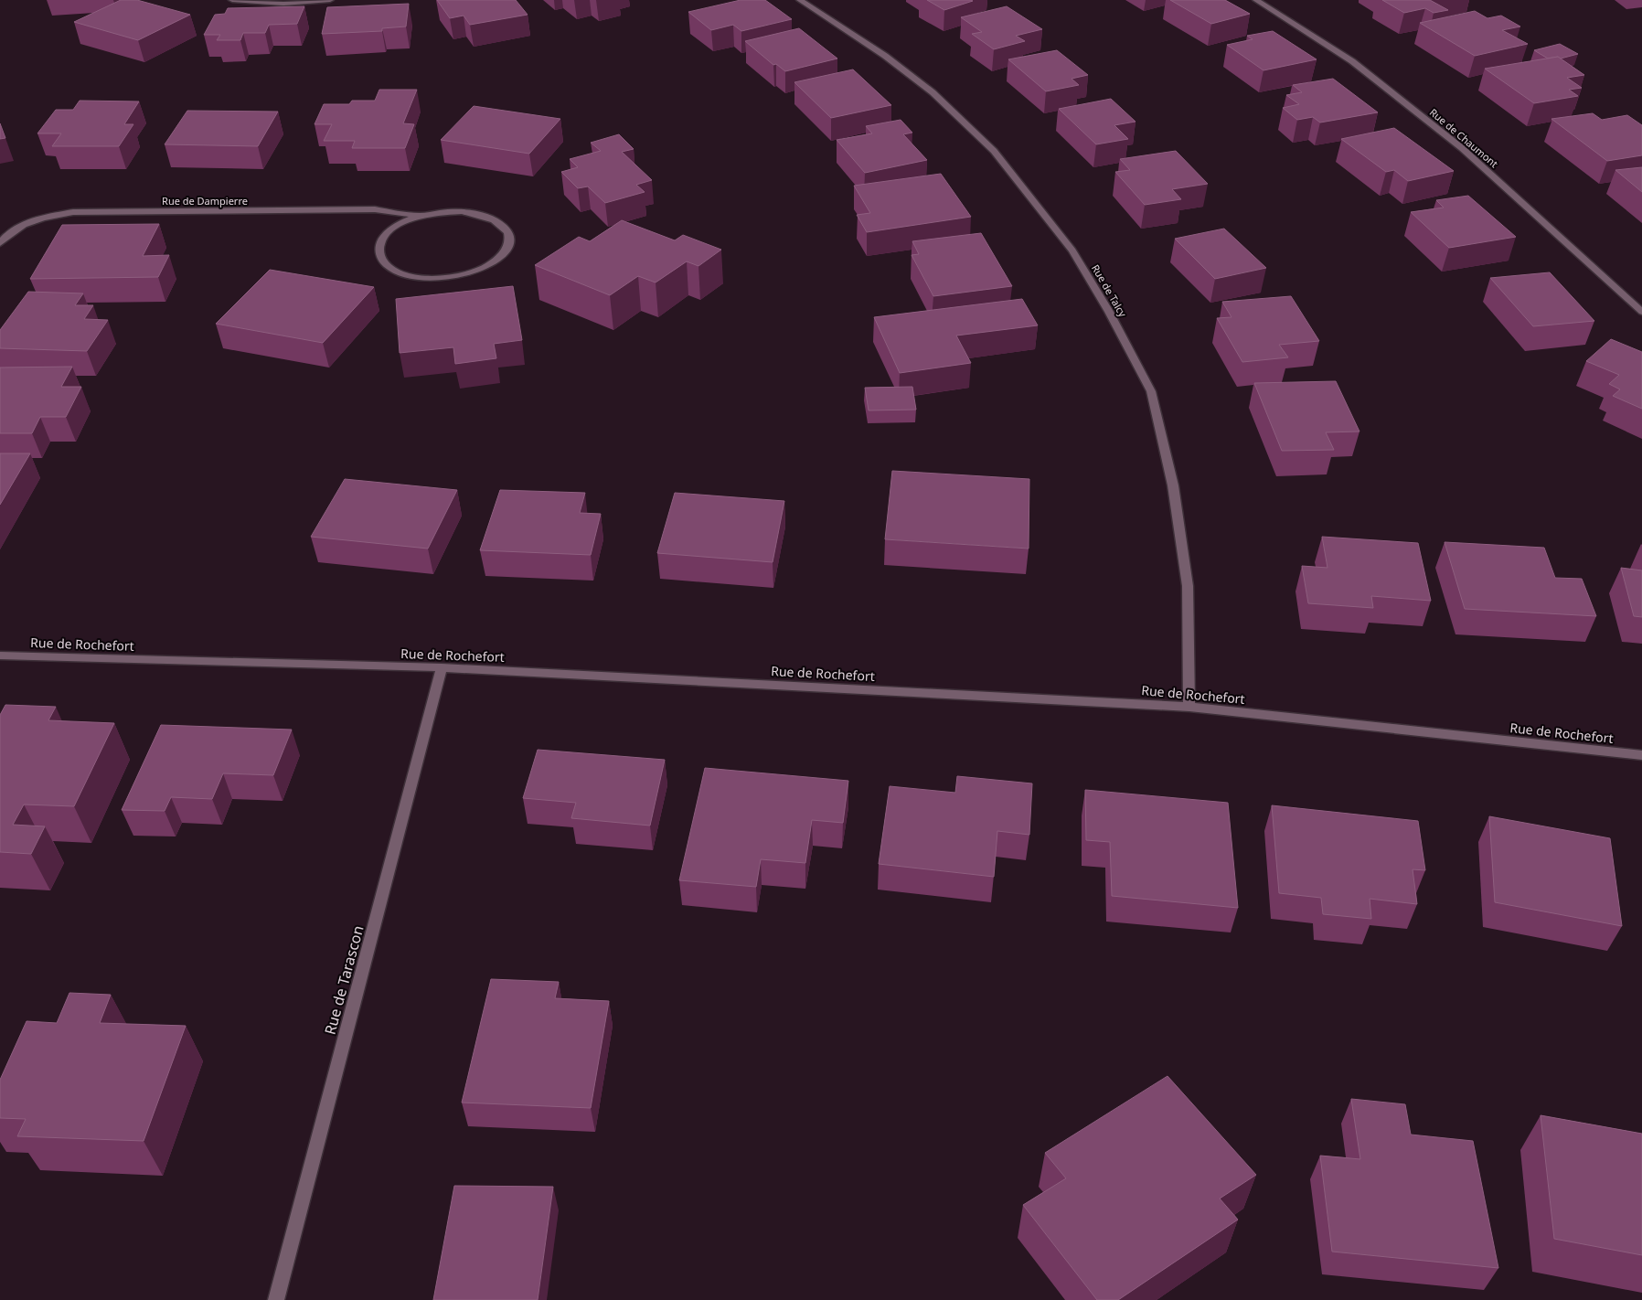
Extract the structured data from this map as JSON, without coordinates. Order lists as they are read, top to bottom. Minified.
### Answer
{"streets":{"street":["Rue de Chaumont","Rue de Dampierre","Rue de Talcy","Rue de Rochefort","Rue de Tarascon"]},"crossings":[["Rue de Talcy","Rue de Rochefort"],["Rue de Rochefort","Rue de Tarascon"]]}
